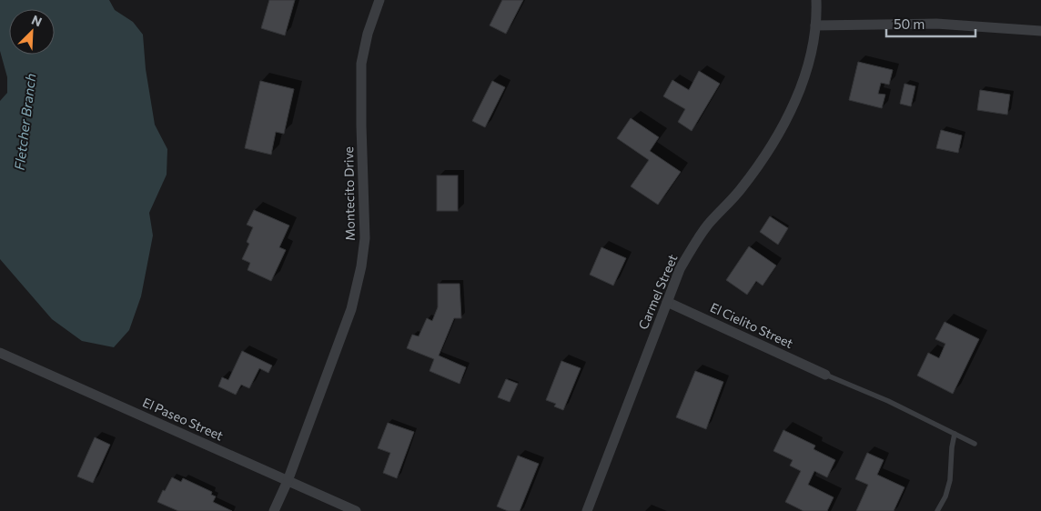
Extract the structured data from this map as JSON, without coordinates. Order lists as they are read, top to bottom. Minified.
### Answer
{"streets":{"street":["Montecito Drive","Carmel Street","El Cielito Street","El Paseo Street"]},"crossings":[["Montecito Drive","El Paseo Street"],["Carmel Street","El Cielito Street"]],"water":["Fletcher Branch"],"scale_bar":"50 m","north":"top right"}
